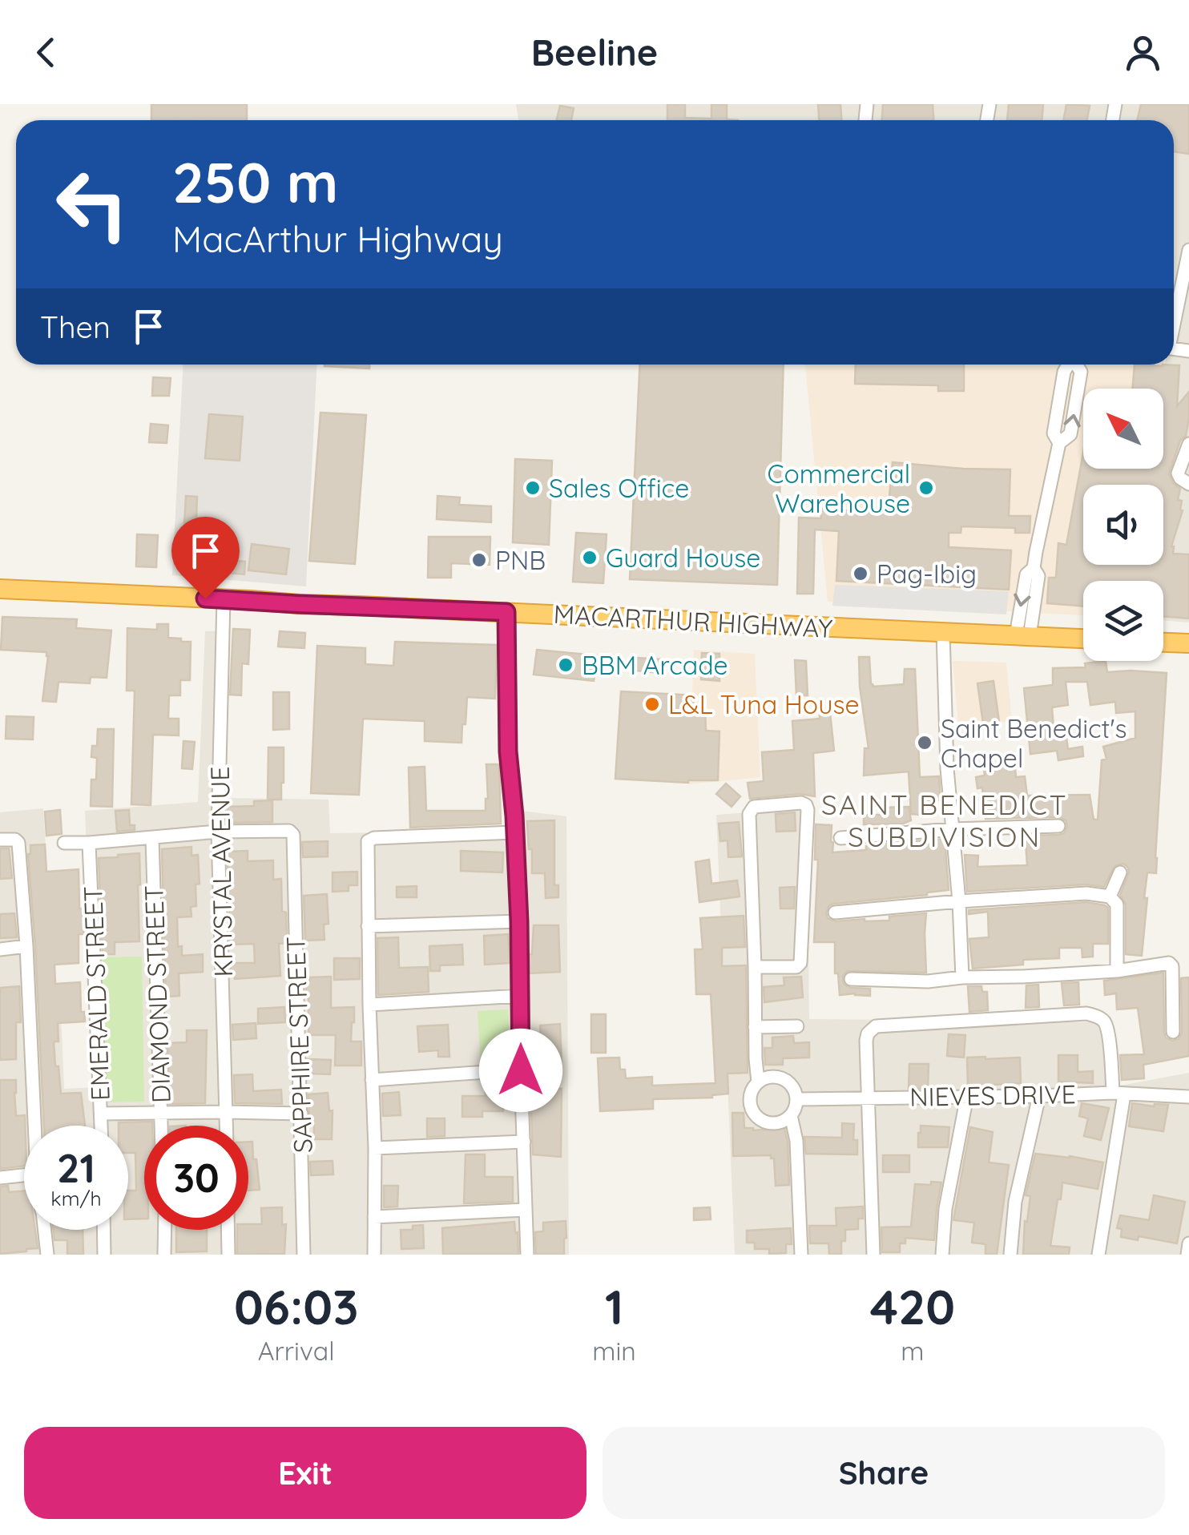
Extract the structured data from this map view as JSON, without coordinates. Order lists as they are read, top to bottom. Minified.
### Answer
{"streets":{"highway":["MACARTHUR HIGHWAY"],"street":["KRYSTAL AVENUE","EMERALD STREET","DIAMOND STREET","SAPPHIRE STREET","NIEVES DRIVE"]},"crossings":[["MACARTHUR HIGHWAY","KRYSTAL AVENUE"],["KRYSTAL AVENUE","SAPPHIRE STREET"]],"districts":["SAINT BENEDICT SUBDIVISION"],"places":["Sales Office","Commercial Warehouse","Guard House","PNB","Pag-Ibig","BBM Arcade","L&L Tuna House","Saint Benedict's Chapel"],"north":"top left","page":{"header":"Beeline","turn":["250 m","MacArthur Highway"],"then":"Then","speed":"21 km/h","limit":"30","eta":["06:03","Arrival","1","min","420","m"],"buttons":["Exit","Share"]}}
